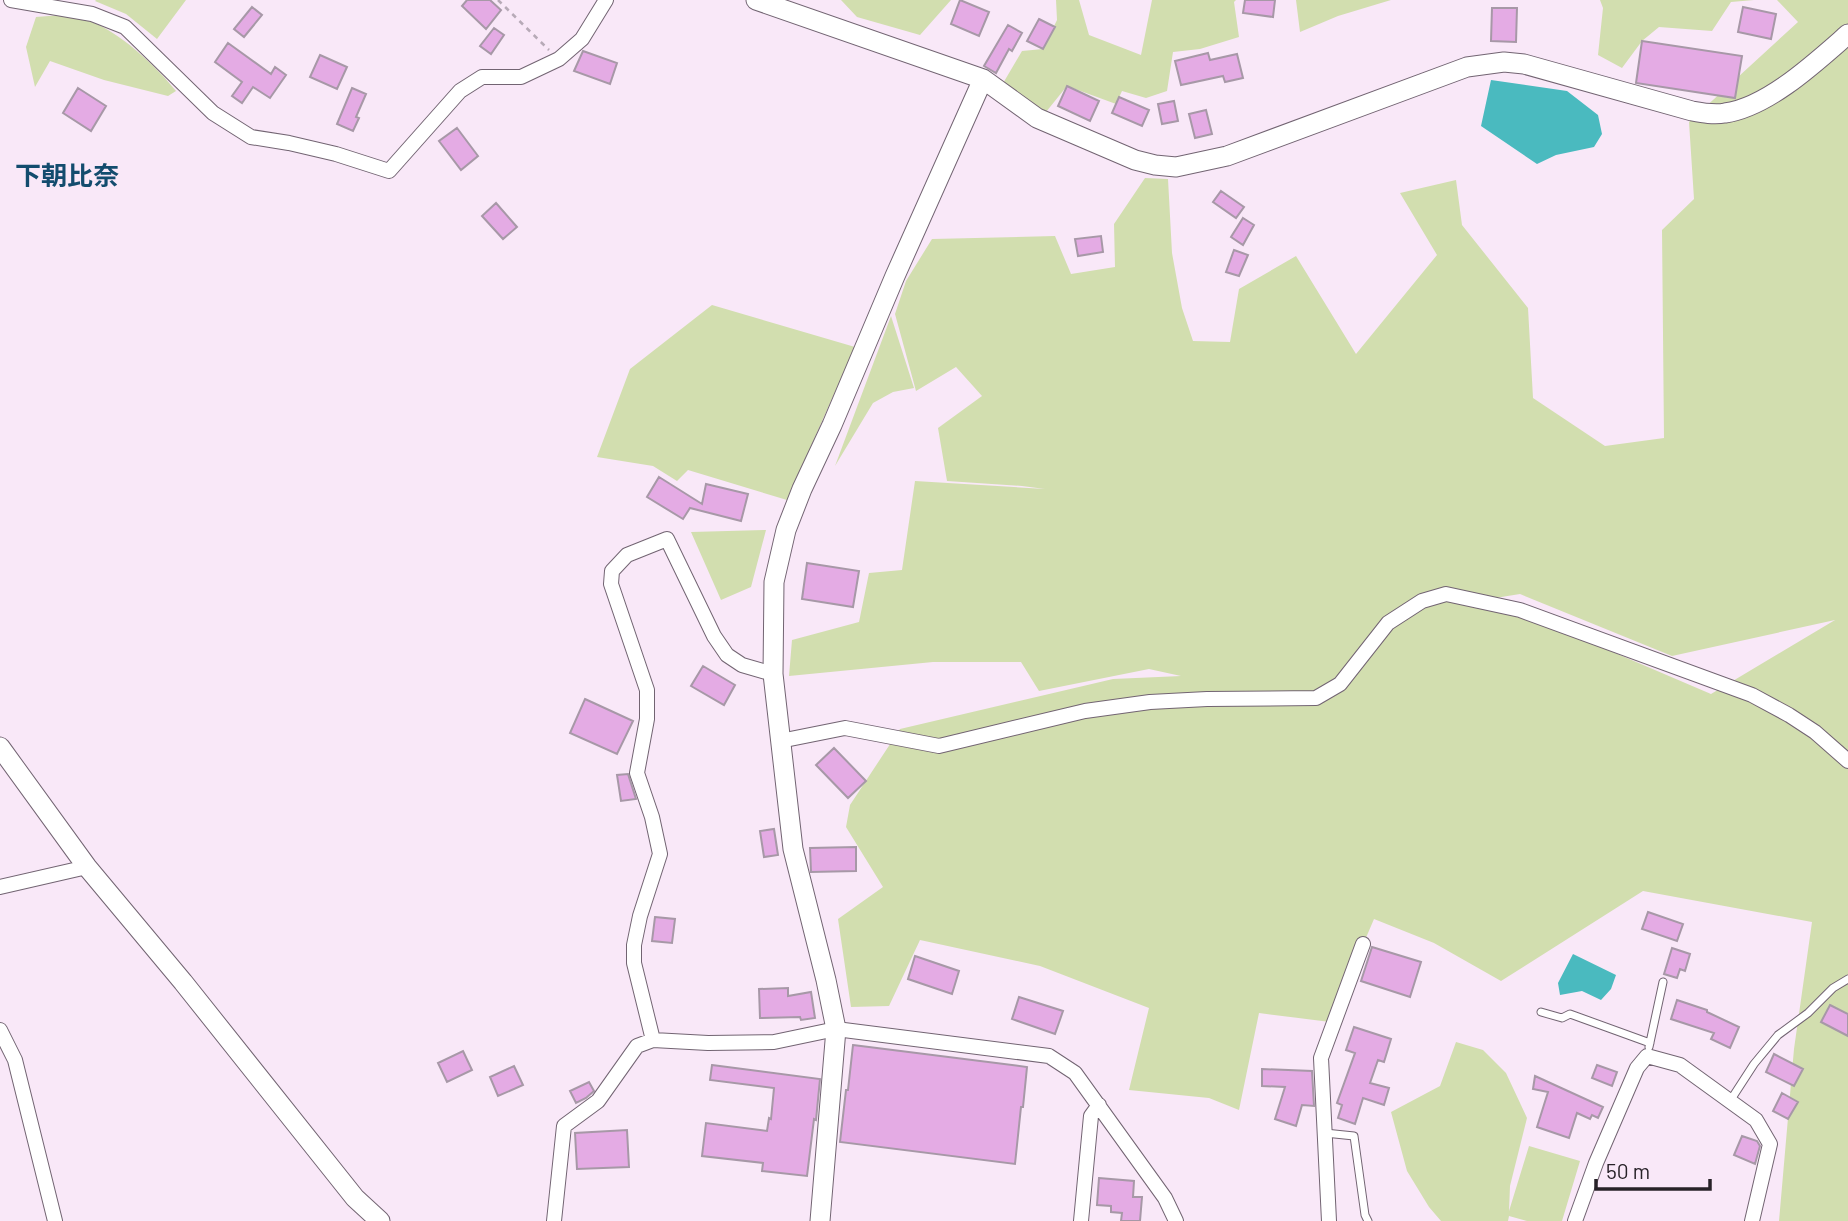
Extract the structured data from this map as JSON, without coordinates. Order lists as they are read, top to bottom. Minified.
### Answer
{"districts":["下朝比奈"],"scale_bar":"50 m"}
